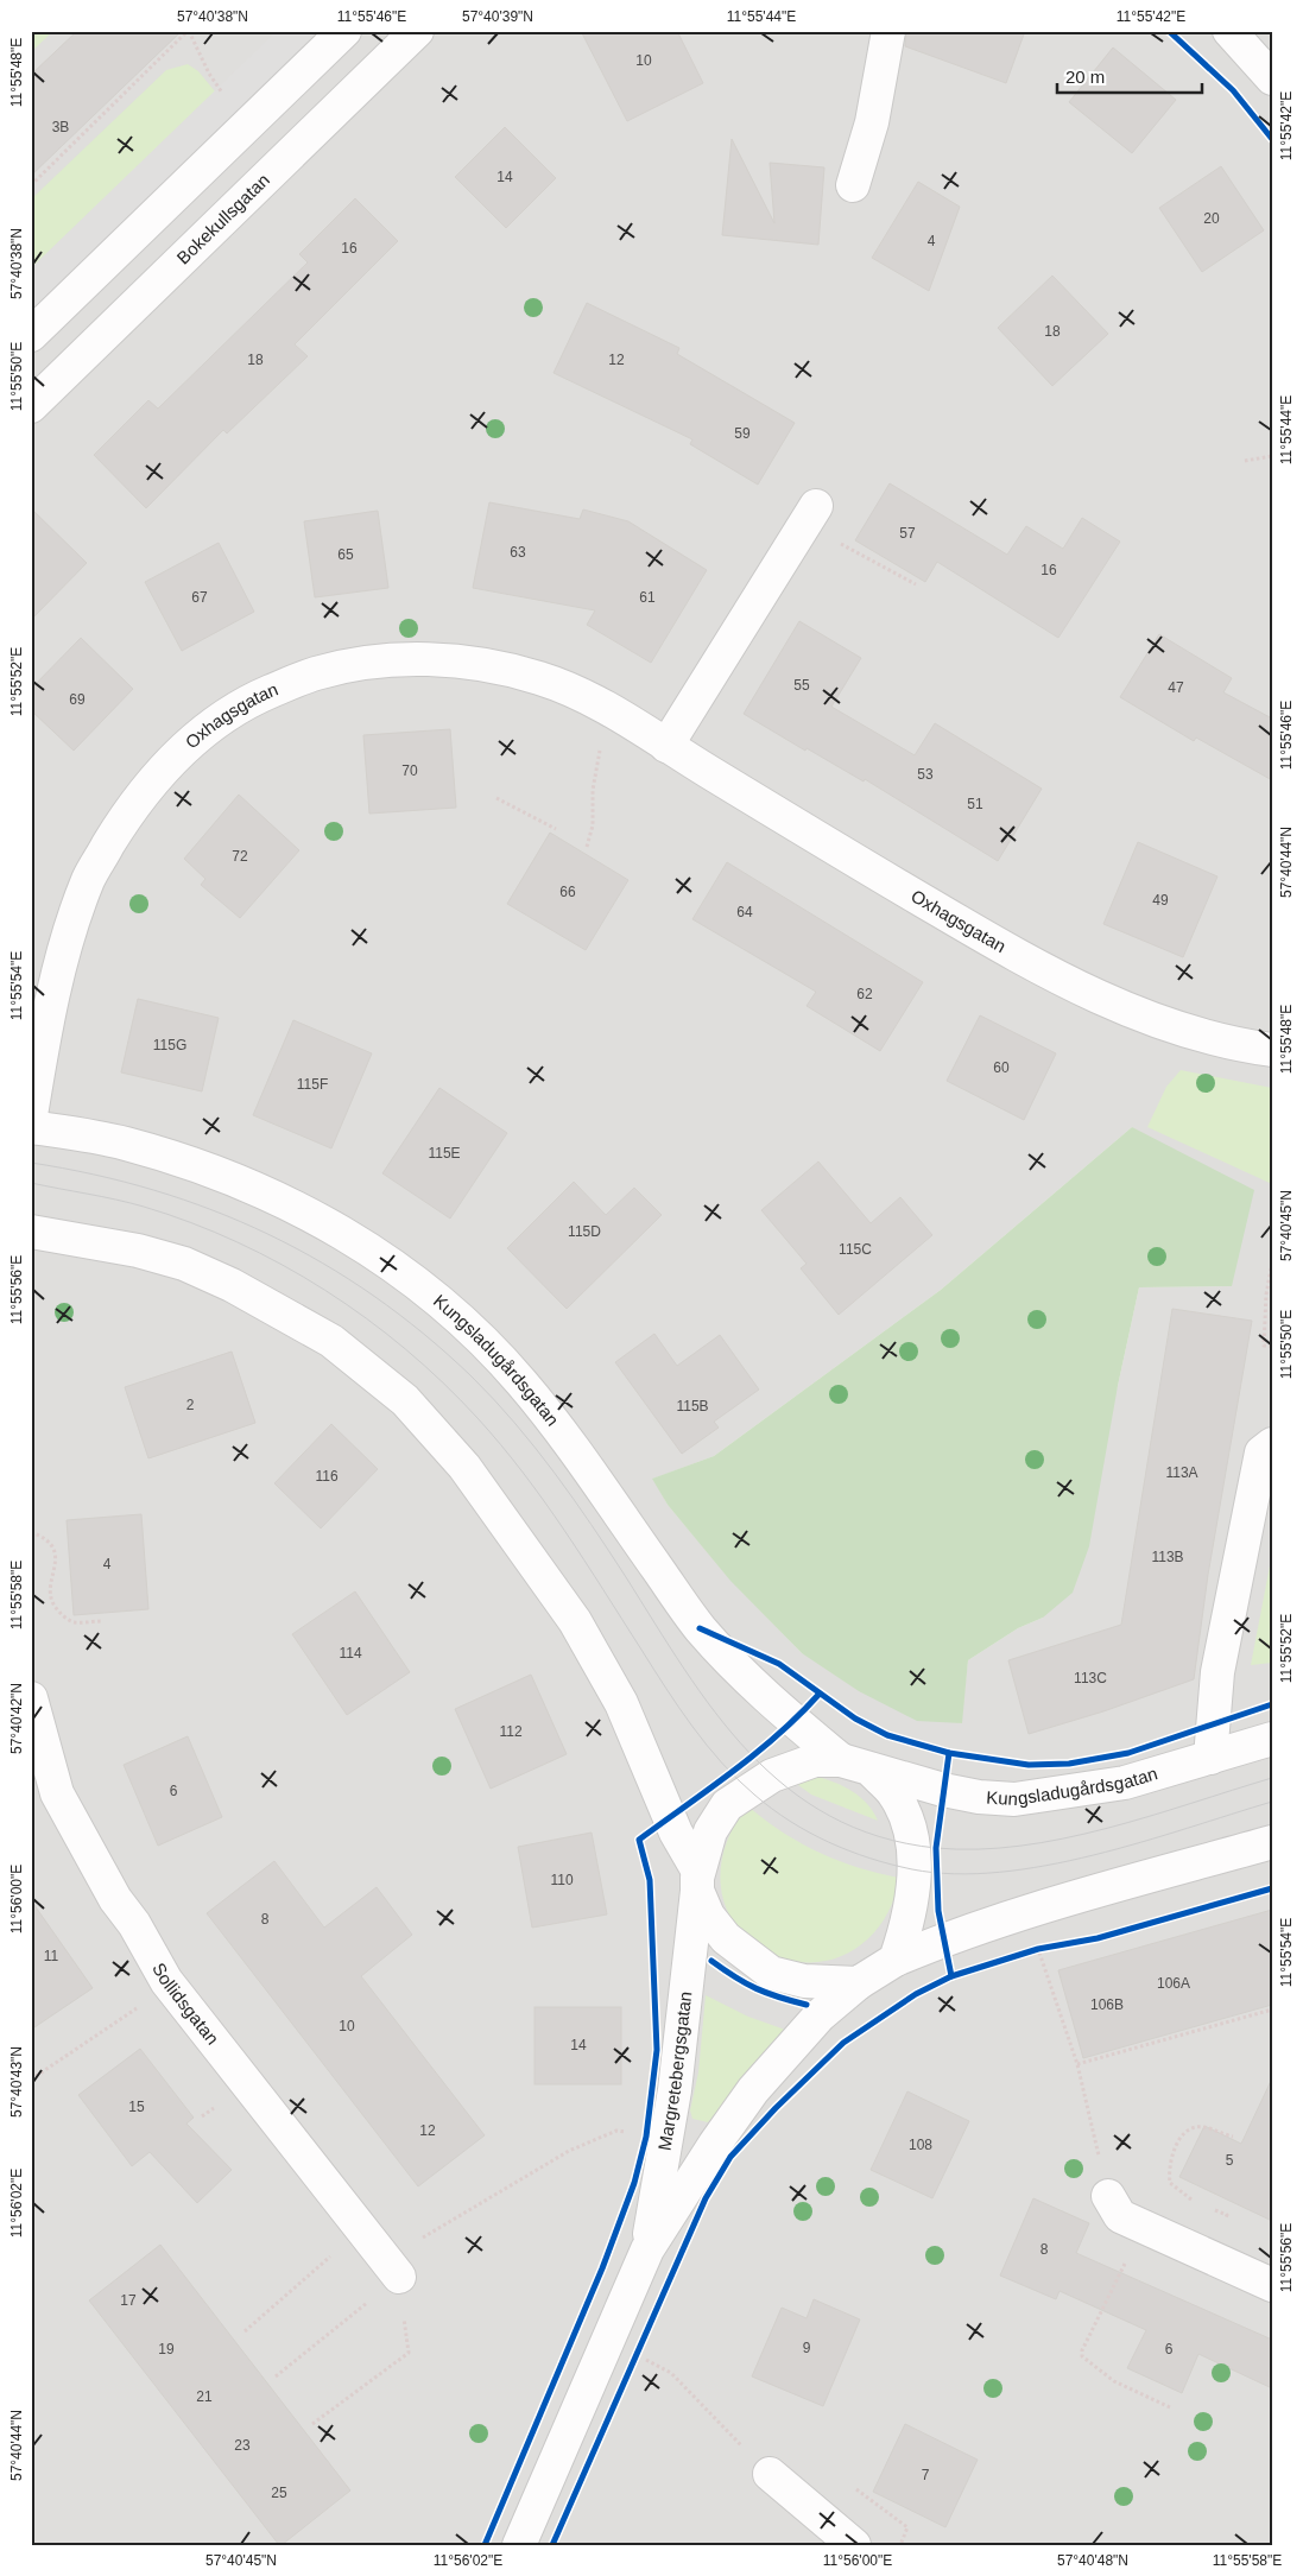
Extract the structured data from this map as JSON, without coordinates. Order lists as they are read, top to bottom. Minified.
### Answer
{"streets":{"street":["Bokekullsgatan","Oxhagsgatan","Kungsladugårdsgatan","Sollidsgatan","Margretebergsgatan"]},"crossings":[["Kungsladugårdsgatan","Margretebergsgatan"]],"house_numbers":["10","3B","14","20","4","16","18","18","12","59","57","63","65","16","67","61","55","47","69","70","53","51","72","66","49","64","62","115G","60","115F","115E","115D","115C","2","115B","113A","116","113B","4","114","113C","112","6","110","8","11","106A","106B","10","14","15","12","108","5","8","17","9","19","6","21","23","7","25"],"scale_bar":"20 m","coordinates":["57°40'38\"N","11°55'46\"E","57°40'39\"N","11°55'44\"E","11°55'42\"E","11°55'48\"E","11°55'50\"E","11°55'52\"E","57°40'44\"N","11°55'54\"E","57°40'45\"N","11°55'56\"E","11°55'58\"E","57°40'42\"N","11°56'00\"E","57°40'43\"N","11°56'02\"E","57°40'48\"N"]}
